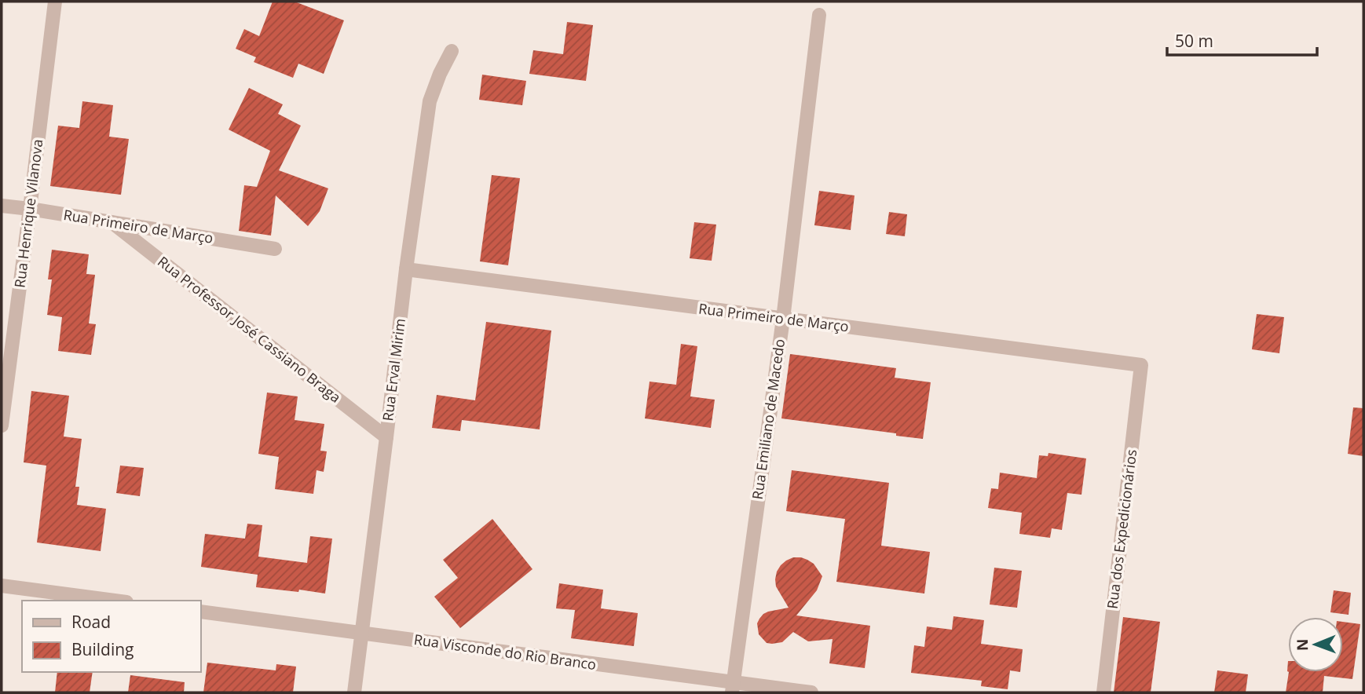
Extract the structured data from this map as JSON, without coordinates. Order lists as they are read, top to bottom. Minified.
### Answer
{"streets":{"street":["Rua Henrique Vilanova","Rua Primeiro de Março","Rua Professor José Cassiano Braga","Rua Erval Mirim","Rua Emiliano de Macedo","Rua dos Expedicionários","Rua Visconde do Rio Branco"]},"crossings":[["Rua Henrique Vilanova","Rua Primeiro de Março"],["Rua Primeiro de Março","Rua Professor José Cassiano Braga"],["Rua Primeiro de Março","Rua Erval Mirim"],["Rua Primeiro de Março","Rua Emiliano de Macedo"],["Rua Primeiro de Março","Rua dos Expedicionários"],["Rua Professor José Cassiano Braga","Rua Erval Mirim"],["Rua Erval Mirim","Rua Visconde do Rio Branco"],["Rua Emiliano de Macedo","Rua Visconde do Rio Branco"]],"legend":["Road","Building"],"scale_bar":"50 m","north":"left"}
